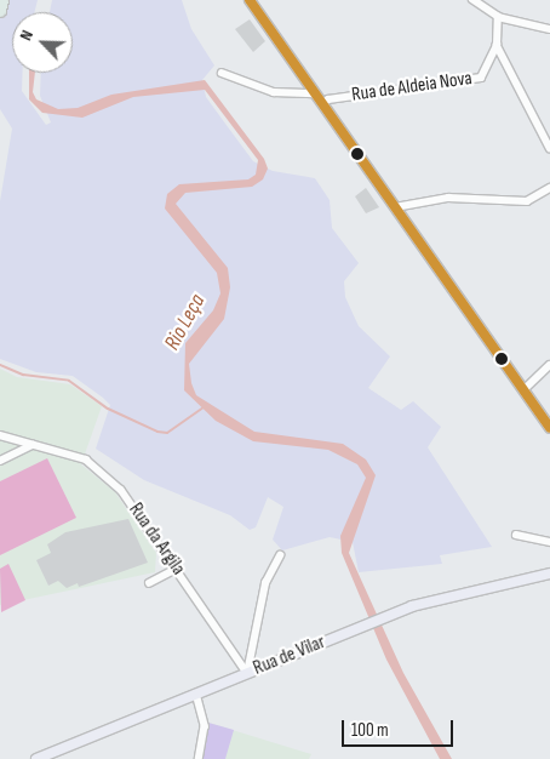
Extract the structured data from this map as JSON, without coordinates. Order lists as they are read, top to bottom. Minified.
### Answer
{"streets":{"street":["Rua de Aldeia Nova","Rua da Argila","Rua de Vilar"]},"crossings":[["Rua da Argila","Rua de Vilar"]],"water":["Rio Leça"],"scale_bar":"100 m","north":"top left"}
